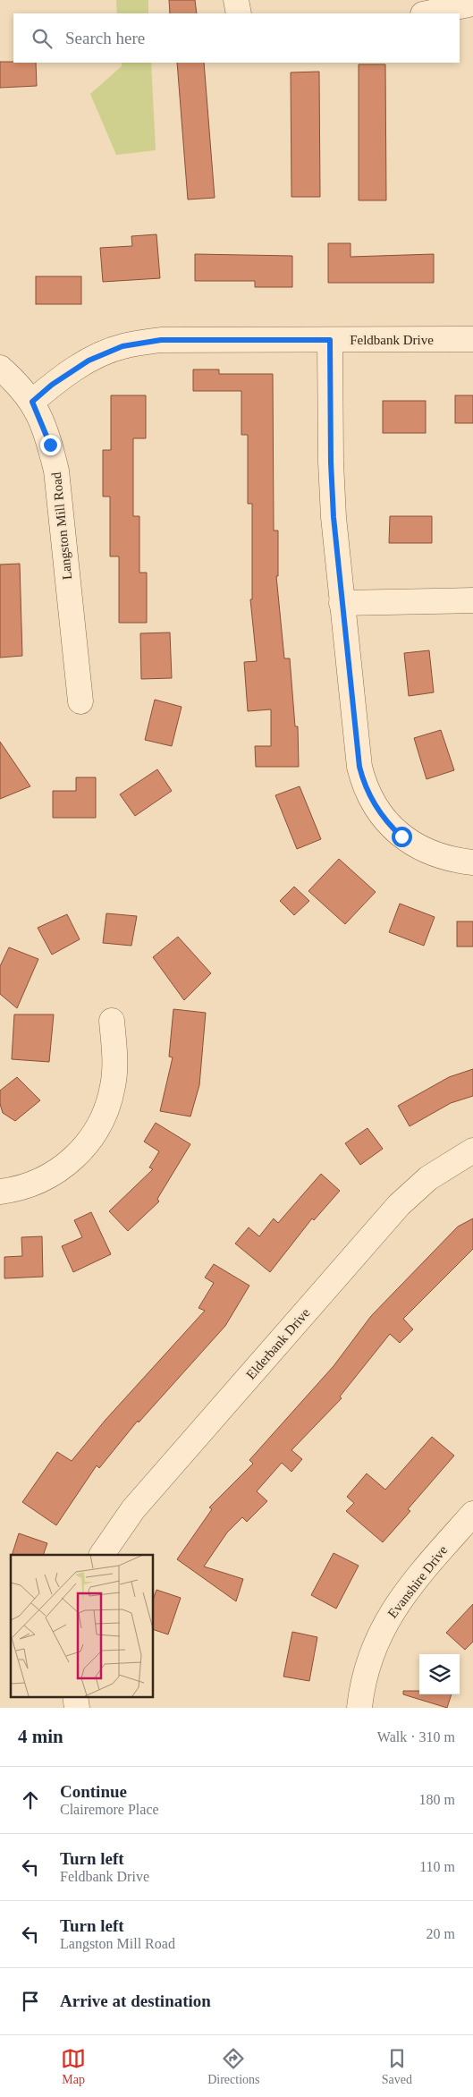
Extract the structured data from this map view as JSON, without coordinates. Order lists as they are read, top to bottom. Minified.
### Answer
{"streets":{"street":["Feldbank Drive","Langston Mill Road","Elderbank Drive","Evanshire Drive"]},"crossings":[["Feldbank Drive","Langston Mill Road"]],"page":{"search":"Search here","heading":["4 min","Walk · 310 m"],"list":[["Continue","Clairemore Place","180 m"],["Turn left","Feldbank Drive","110 m"],["Turn left","Langston Mill Road","20 m"],"Arrive at destination"],"nav":["Map","Directions","Saved"]}}
